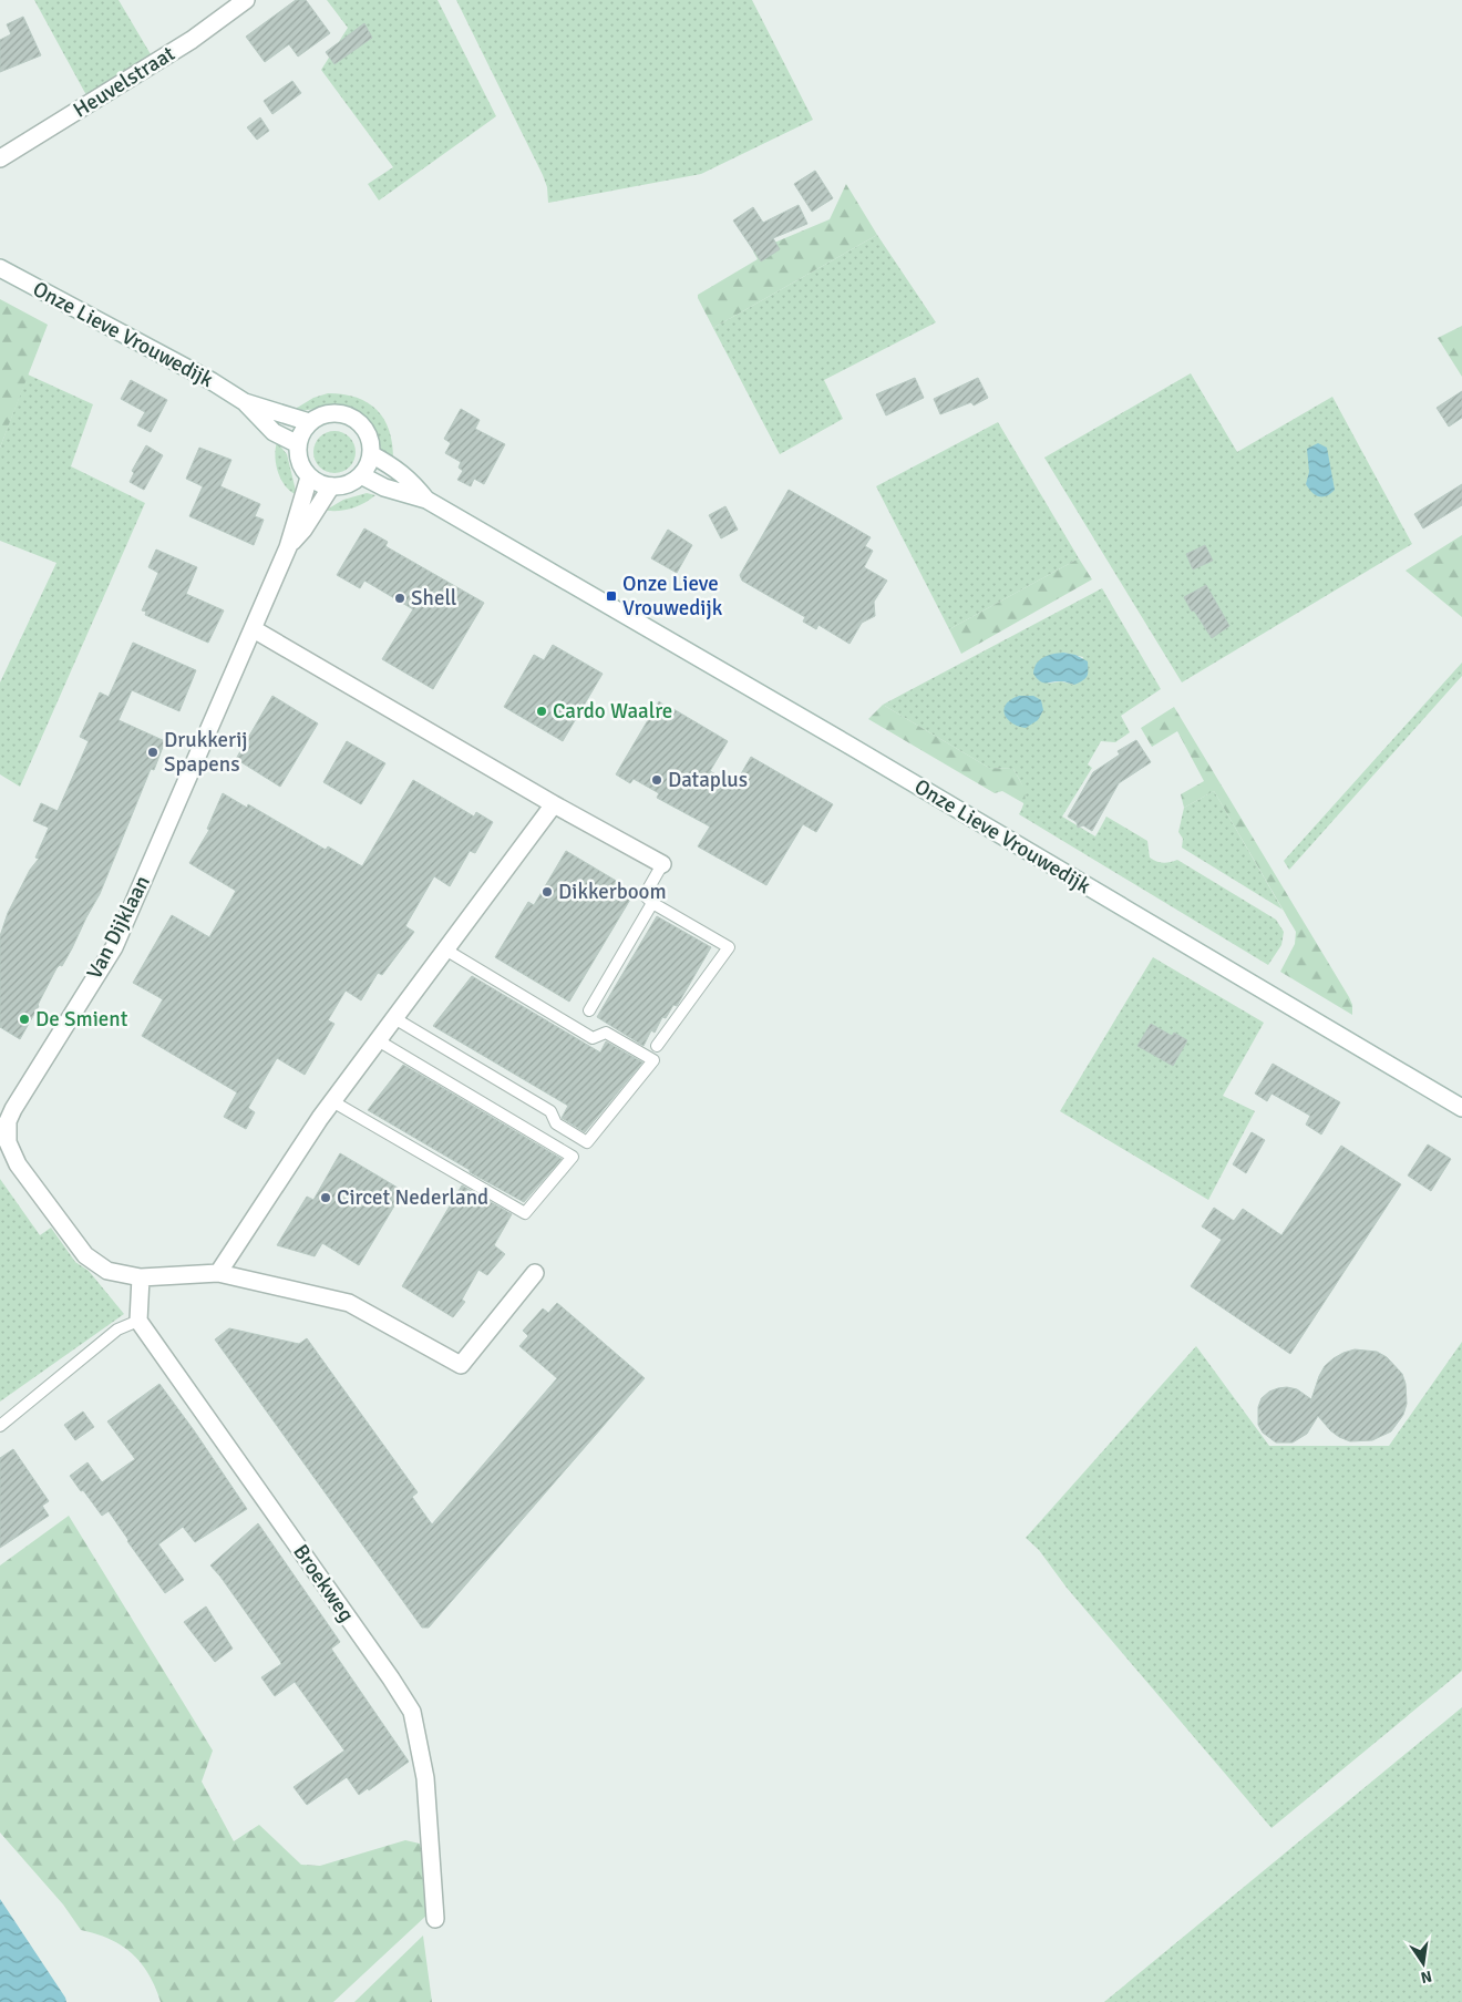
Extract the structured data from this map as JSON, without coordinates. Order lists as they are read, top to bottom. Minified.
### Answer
{"streets":{"street":["Heuvelstraat","Onze Lieve Vrouwedijk","Van Dijklaan","Broekweg"]},"crossings":[["Onze Lieve Vrouwedijk","Van Dijklaan"]],"places":{"transit":["Onze Lieve Vrouwedijk"],"other":["Shell","Cardo Waalre","Drukkerij Spapens","Dataplus","Dikkerboom","De Smient","Circet Nederland"]},"north":"bottom"}
